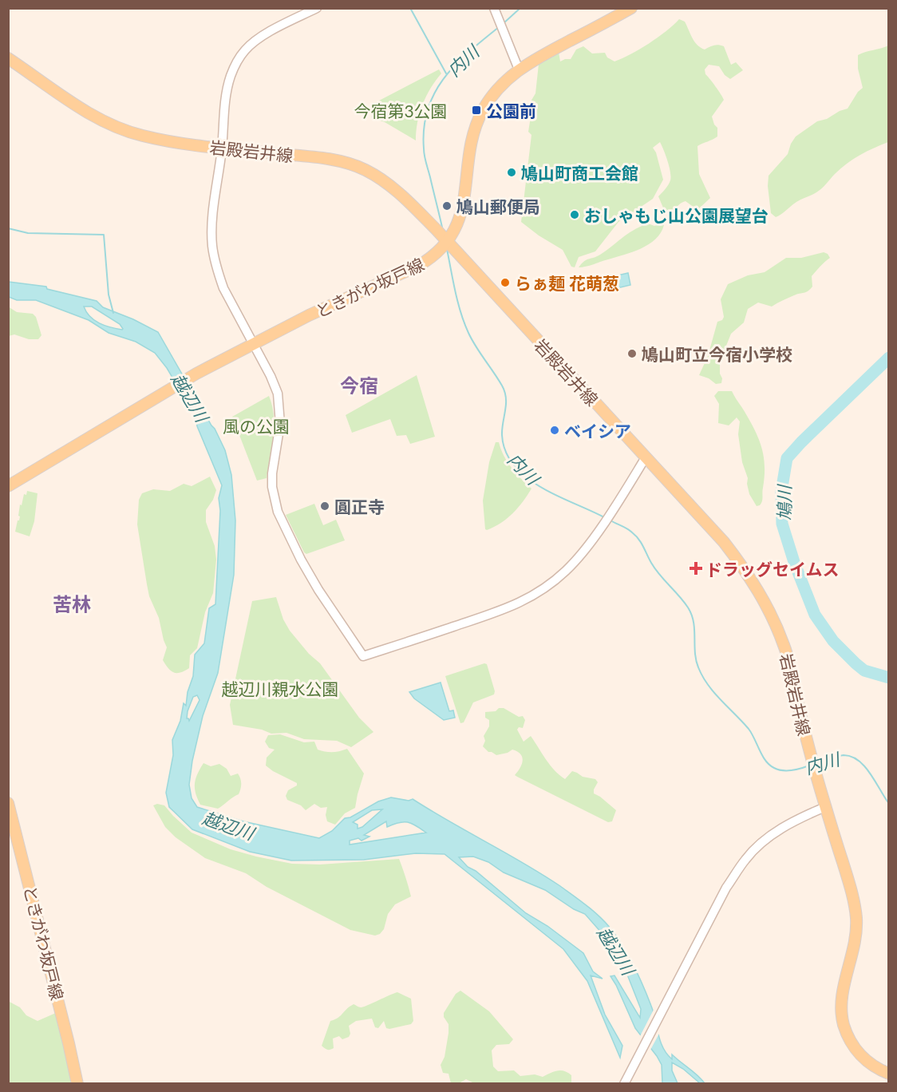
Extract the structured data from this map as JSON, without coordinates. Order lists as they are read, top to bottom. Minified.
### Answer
{"streets":{"main road":["岩殿岩井線","ときがわ坂戸線"]},"crossings":[["岩殿岩井線","ときがわ坂戸線"]],"districts":["今宿","苦林"],"water":["内川","越辺川","鳩川"],"parks":["今宿第3公園","風の公園","越辺川親水公園"],"places":{"transit":["公園前"],"other":["鳩山町商工会館","鳩山郵便局","おしゃもじ山公園展望台","らぁ麺 花萌葱","鳩山町立今宿小学校","ベイシア","圓正寺"],"health":["ドラッグセイムス"]}}
